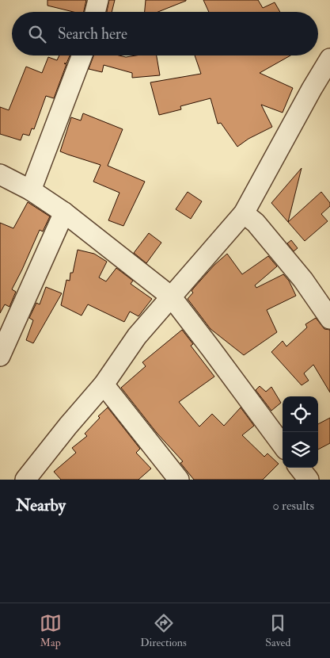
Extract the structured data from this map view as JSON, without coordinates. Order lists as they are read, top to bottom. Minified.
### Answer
{"page":{"search":"Search here","heading":["Nearby","0 results"],"nav":["Map","Directions","Saved"]}}
